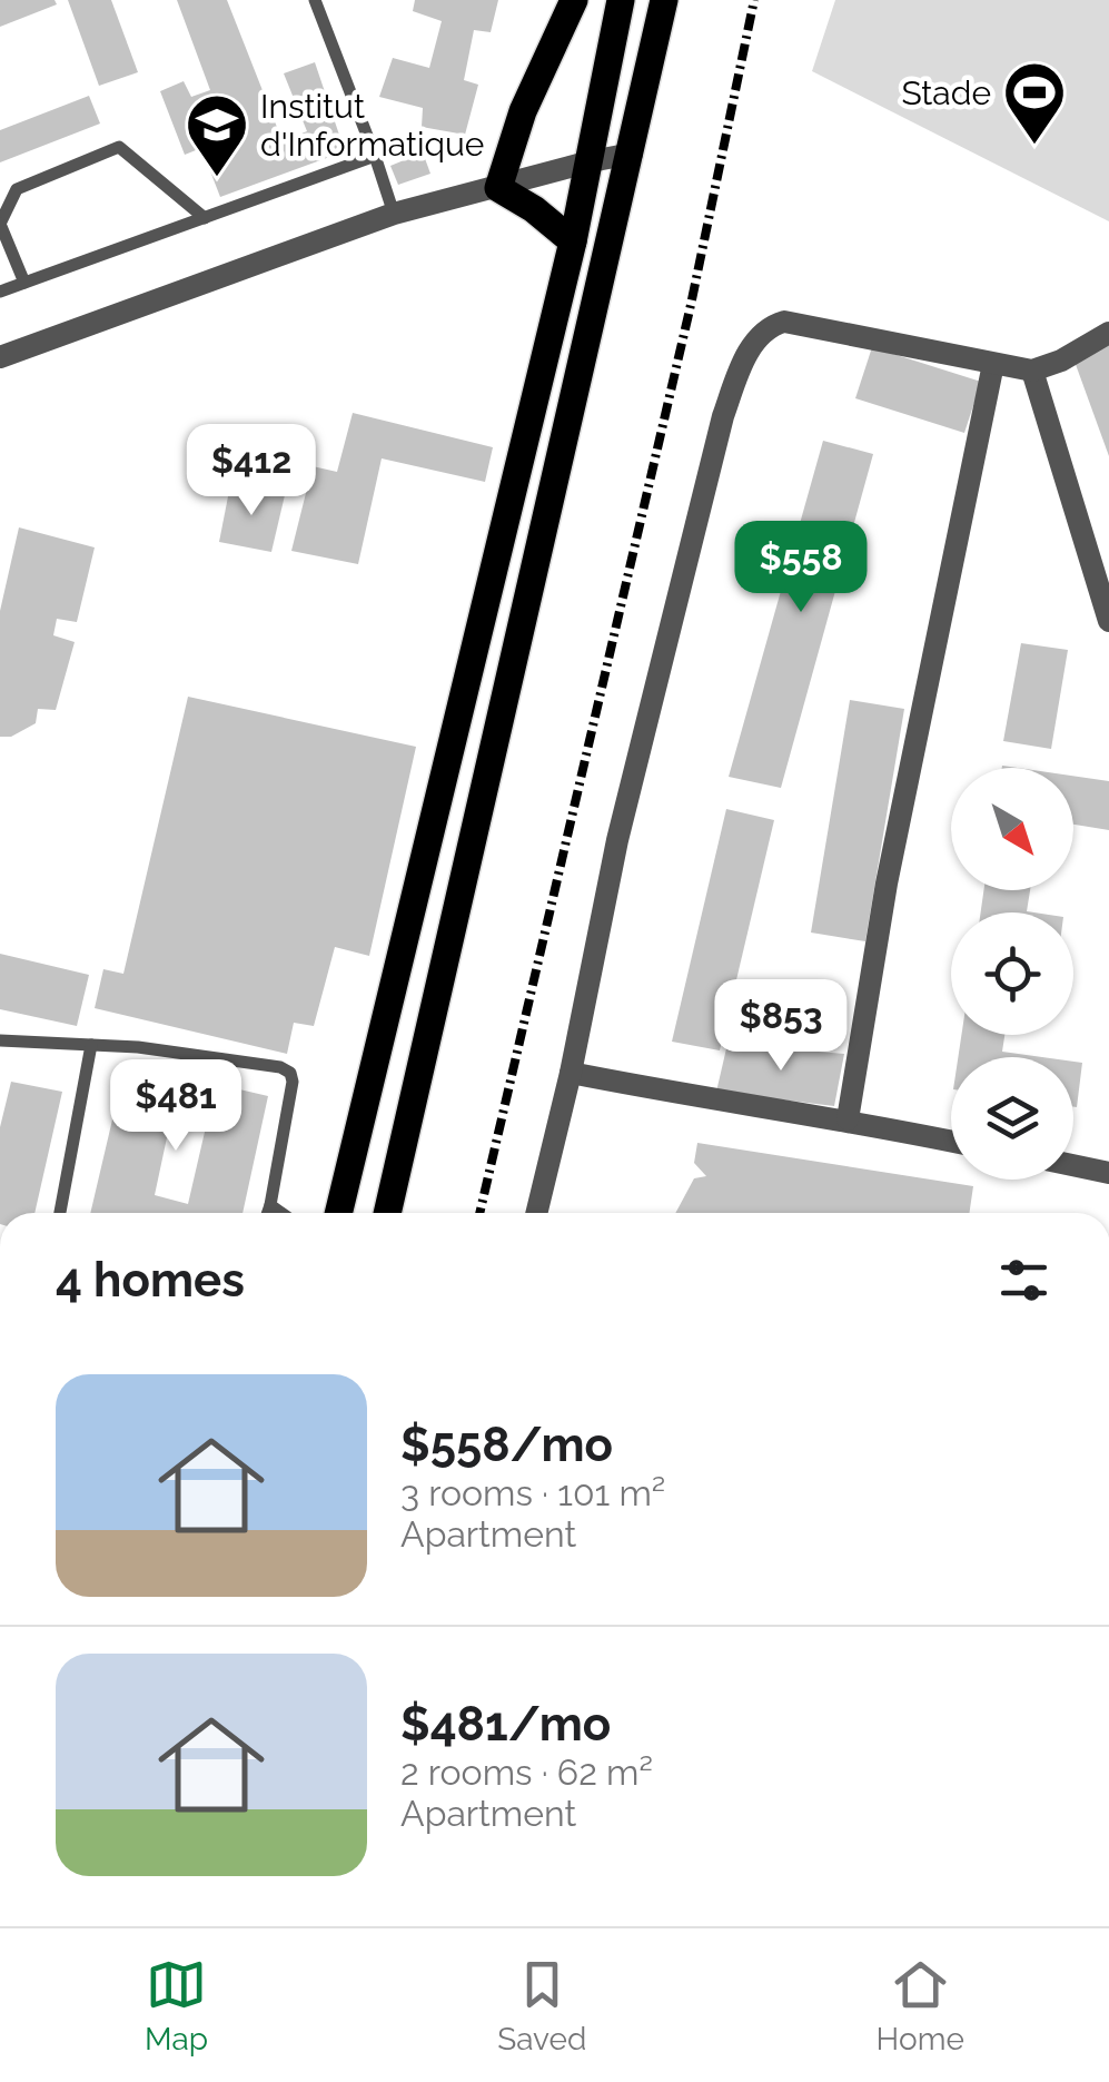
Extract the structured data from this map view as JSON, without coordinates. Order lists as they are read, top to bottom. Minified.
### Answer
{"places":{"sports":["Stade"],"school or university":["Institut d'Informatique"]},"north":"bottom right","page":{"price":["$412","$558","$853","$481"],"heading":"4 homes","list":[{"name":"$558/mo","note":"3 rooms · 101 m² · Apartment"},{"name":"$481/mo","note":"2 rooms · 62 m² · Apartment"}],"tabs":["Map","Saved","Home"]}}
